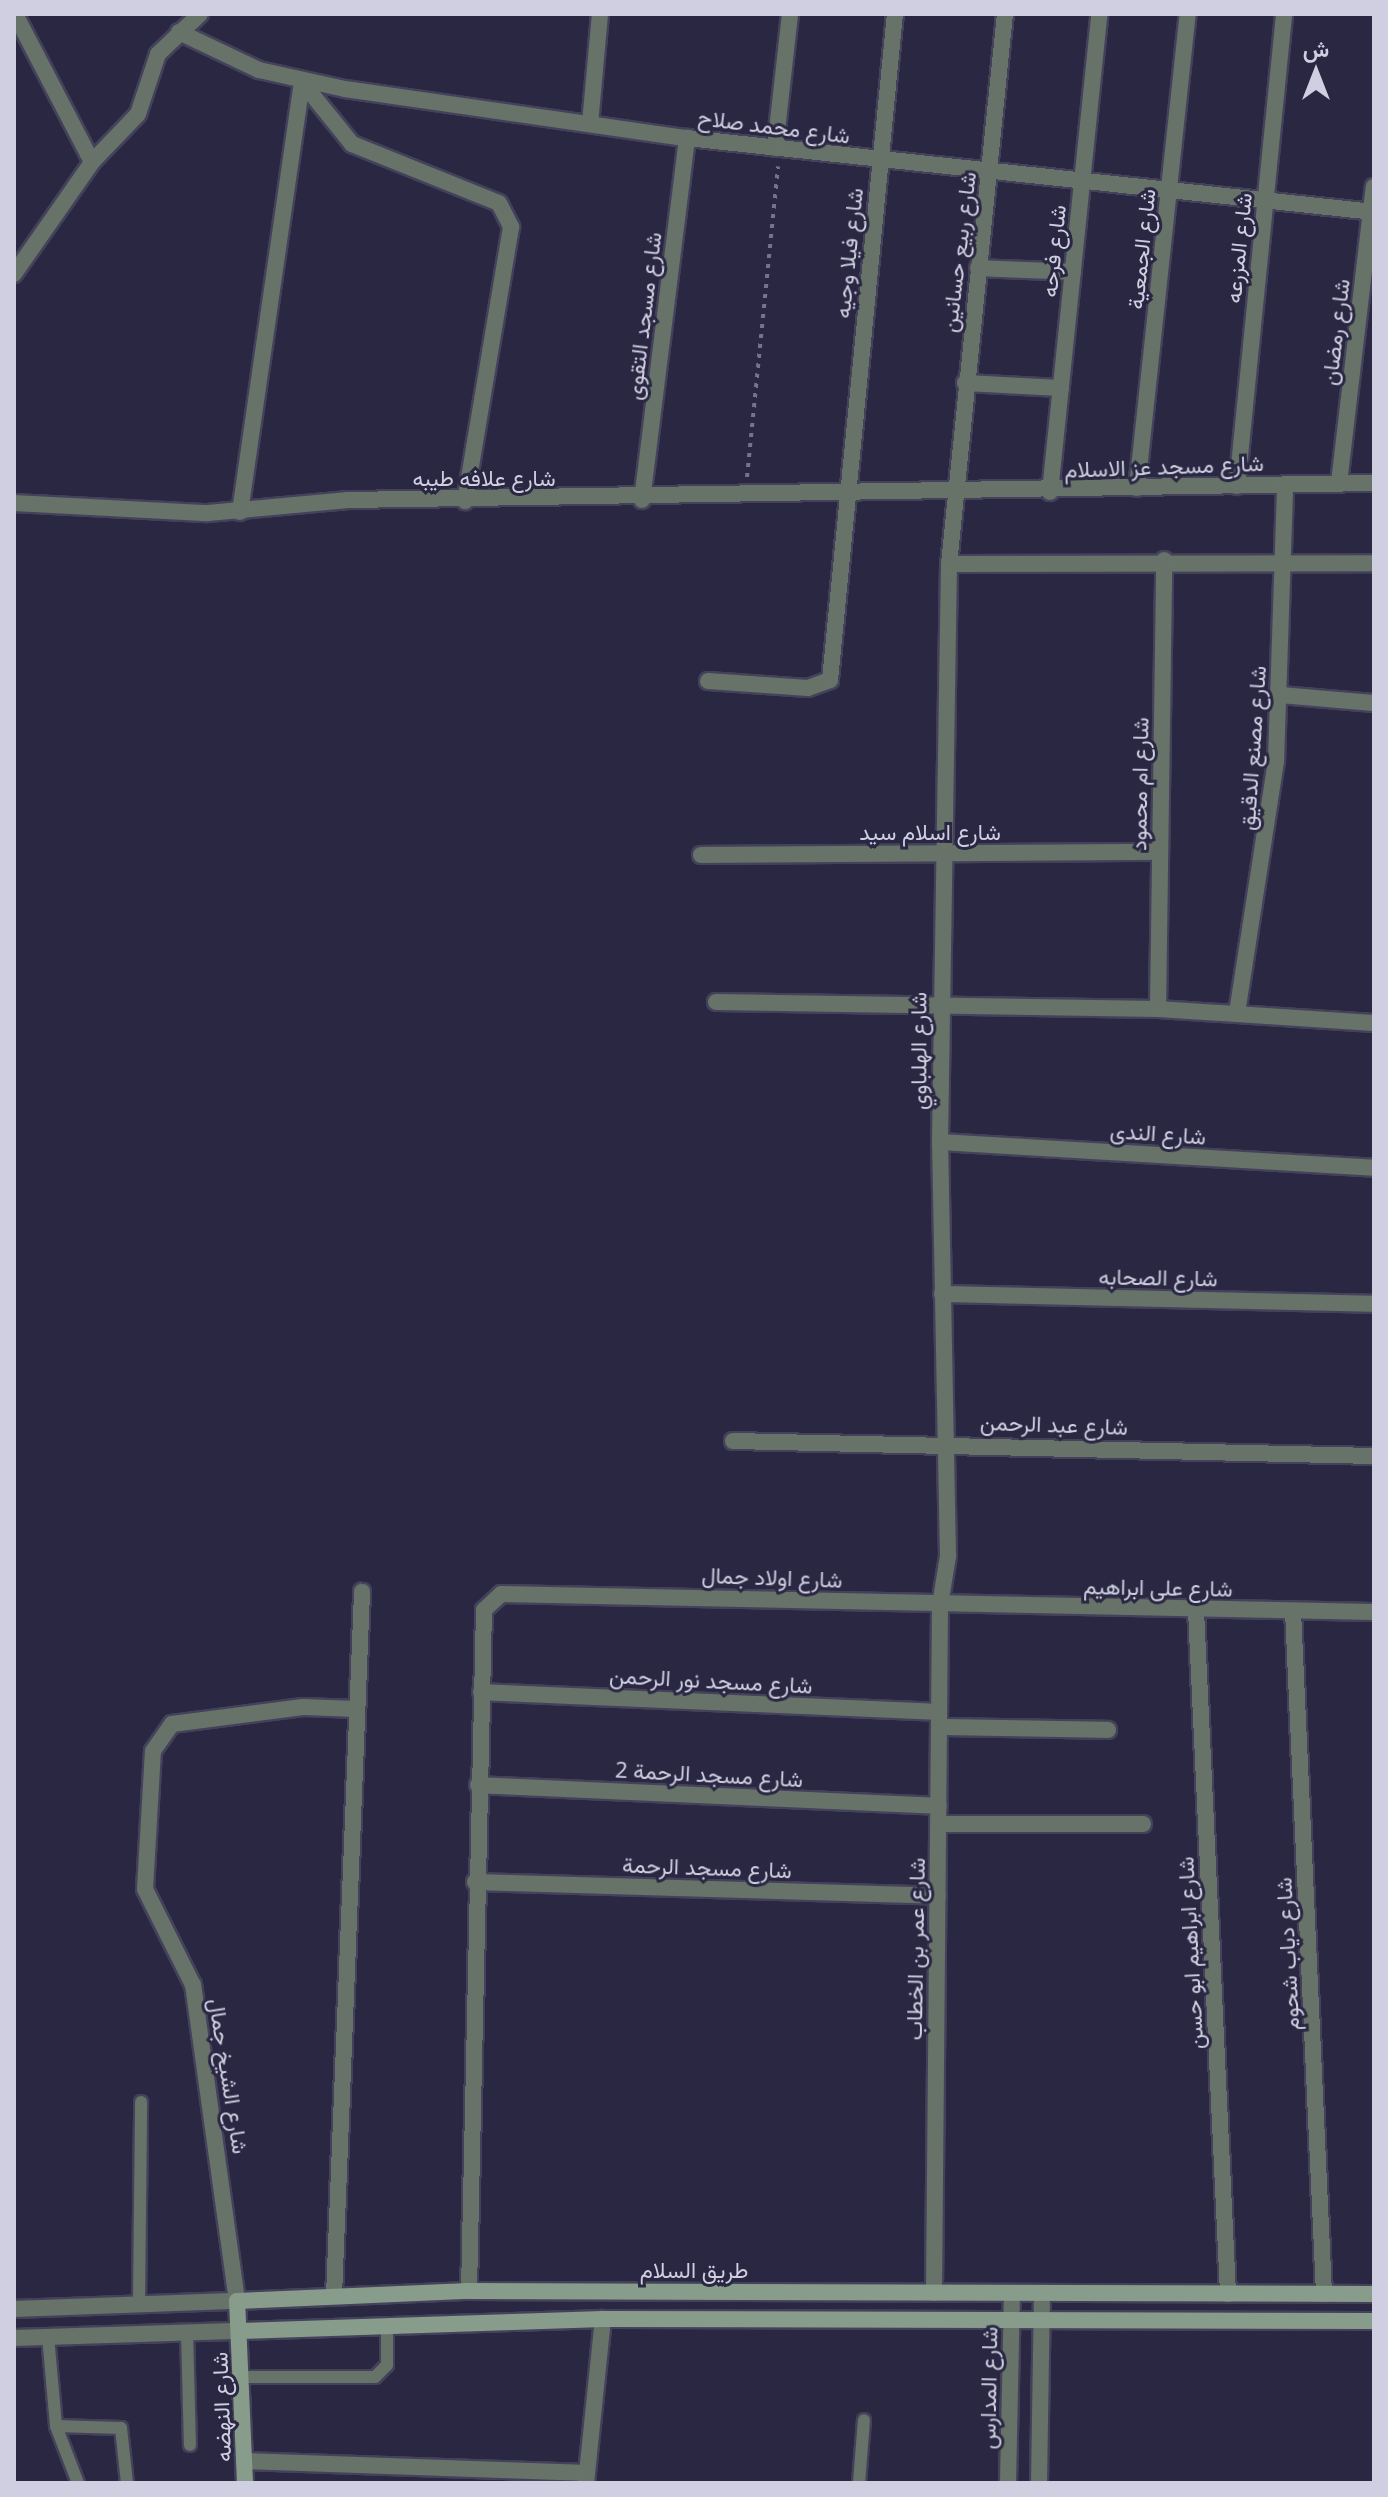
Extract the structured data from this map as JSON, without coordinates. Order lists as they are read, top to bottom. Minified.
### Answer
{"streets":{"main road":["طريق السلام","شارع النهضه"],"street":["شارع محمد صلاح","شارع المزرعه","شارع الجمعية","شارع فرحه","شارع ربيع حسانين","شارع فيلا وجيه","شارع مسجد التقوى","شارع رمضان","شارع مسجد عز الاسلام","شارع علافه طيبه","شارع مصنع الدقيق","شارع ام محمود","شارع اسلام سيد","شارع الهلباوي","شارع الندى","شارع الصحابه","شارع عبد الرحمن","شارع اولاد جمال","شارع على ابراهيم","شارع مسجد نور الرحمن","شارع مسجد الرحمة 2","شارع مسجد الرحمة","شارع عمر بن الخطاب","شارع ابراهيم ابو حسن","شارع دياب شحوم","شارع الشيخ جمال","شارع المدارس"]},"crossings":[["شارع محمد صلاح","شارع المزرعه"],["شارع محمد صلاح","شارع الجمعية"],["شارع محمد صلاح","شارع فرحه"],["شارع محمد صلاح","شارع ربيع حسانين"],["شارع محمد صلاح","شارع فيلا وجيه"],["شارع محمد صلاح","شارع مسجد التقوى"],["شارع محمد صلاح","شارع رمضان"],["شارع المزرعه","شارع مسجد عز الاسلام"],["شارع الجمعية","شارع مسجد عز الاسلام"],["شارع فرحه","شارع مسجد عز الاسلام"],["شارع ربيع حسانين","شارع مسجد عز الاسلام"],["شارع ربيع حسانين","شارع علافه طيبه"],["شارع ربيع حسانين","شارع الهلباوي"],["شارع فيلا وجيه","شارع علافه طيبه"],["شارع مسجد التقوى","شارع علافه طيبه"],["شارع رمضان","شارع مسجد عز الاسلام"],["شارع مسجد عز الاسلام","شارع علافه طيبه"],["شارع مسجد عز الاسلام","شارع مصنع الدقيق"],["شارع مسجد عز الاسلام","شارع الهلباوي"],["شارع علافه طيبه","شارع الهلباوي"],["شارع ام محمود","شارع اسلام سيد"],["شارع اسلام سيد","شارع الهلباوي"],["شارع الهلباوي","شارع الندى"],["شارع الهلباوي","شارع الصحابه"],["شارع الهلباوي","شارع عبد الرحمن"],["شارع الهلباوي","شارع اولاد جمال"],["شارع الهلباوي","شارع على ابراهيم"],["شارع الهلباوي","شارع عمر بن الخطاب"],["شارع اولاد جمال","شارع على ابراهيم"],["شارع اولاد جمال","شارع مسجد نور الرحمن"],["شارع اولاد جمال","شارع مسجد الرحمة 2"],["شارع اولاد جمال","شارع مسجد الرحمة"],["شارع اولاد جمال","شارع عمر بن الخطاب"],["شارع اولاد جمال","طريق السلام"],["شارع على ابراهيم","شارع عمر بن الخطاب"],["شارع على ابراهيم","شارع ابراهيم ابو حسن"],["شارع على ابراهيم","شارع دياب شحوم"],["شارع مسجد نور الرحمن","شارع عمر بن الخطاب"],["شارع مسجد الرحمة 2","شارع عمر بن الخطاب"],["شارع مسجد الرحمة","شارع عمر بن الخطاب"],["شارع عمر بن الخطاب","طريق السلام"],["شارع ابراهيم ابو حسن","طريق السلام"],["شارع دياب شحوم","طريق السلام"],["شارع الشيخ جمال","طريق السلام"],["شارع الشيخ جمال","شارع النهضه"],["طريق السلام","شارع المدارس"],["طريق السلام","شارع النهضه"]],"north":"top"}
